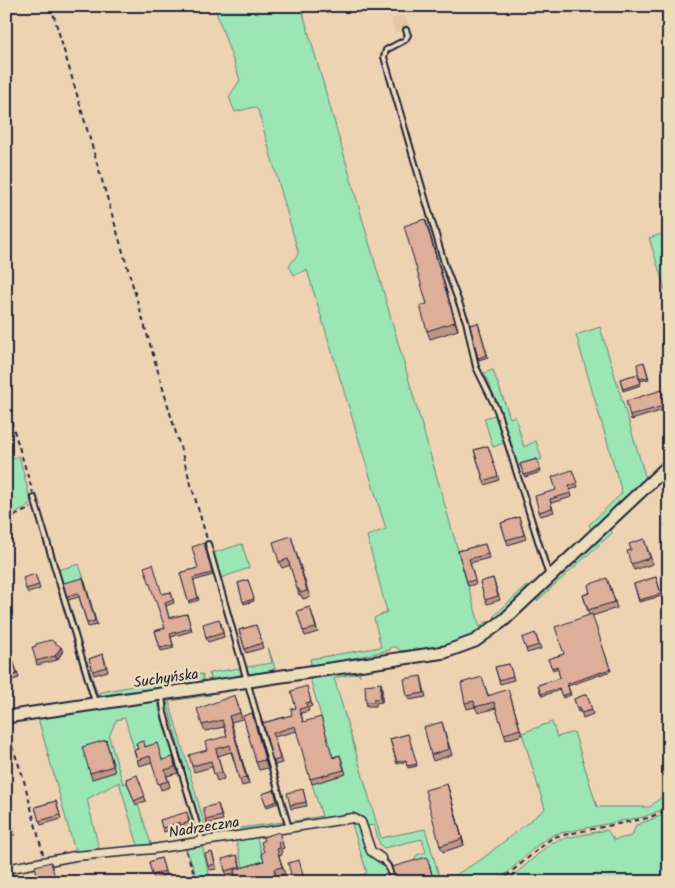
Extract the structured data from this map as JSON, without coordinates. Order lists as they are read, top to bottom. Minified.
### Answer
{"streets":{"street":["Suchyńska","Nadrzeczna"]}}
